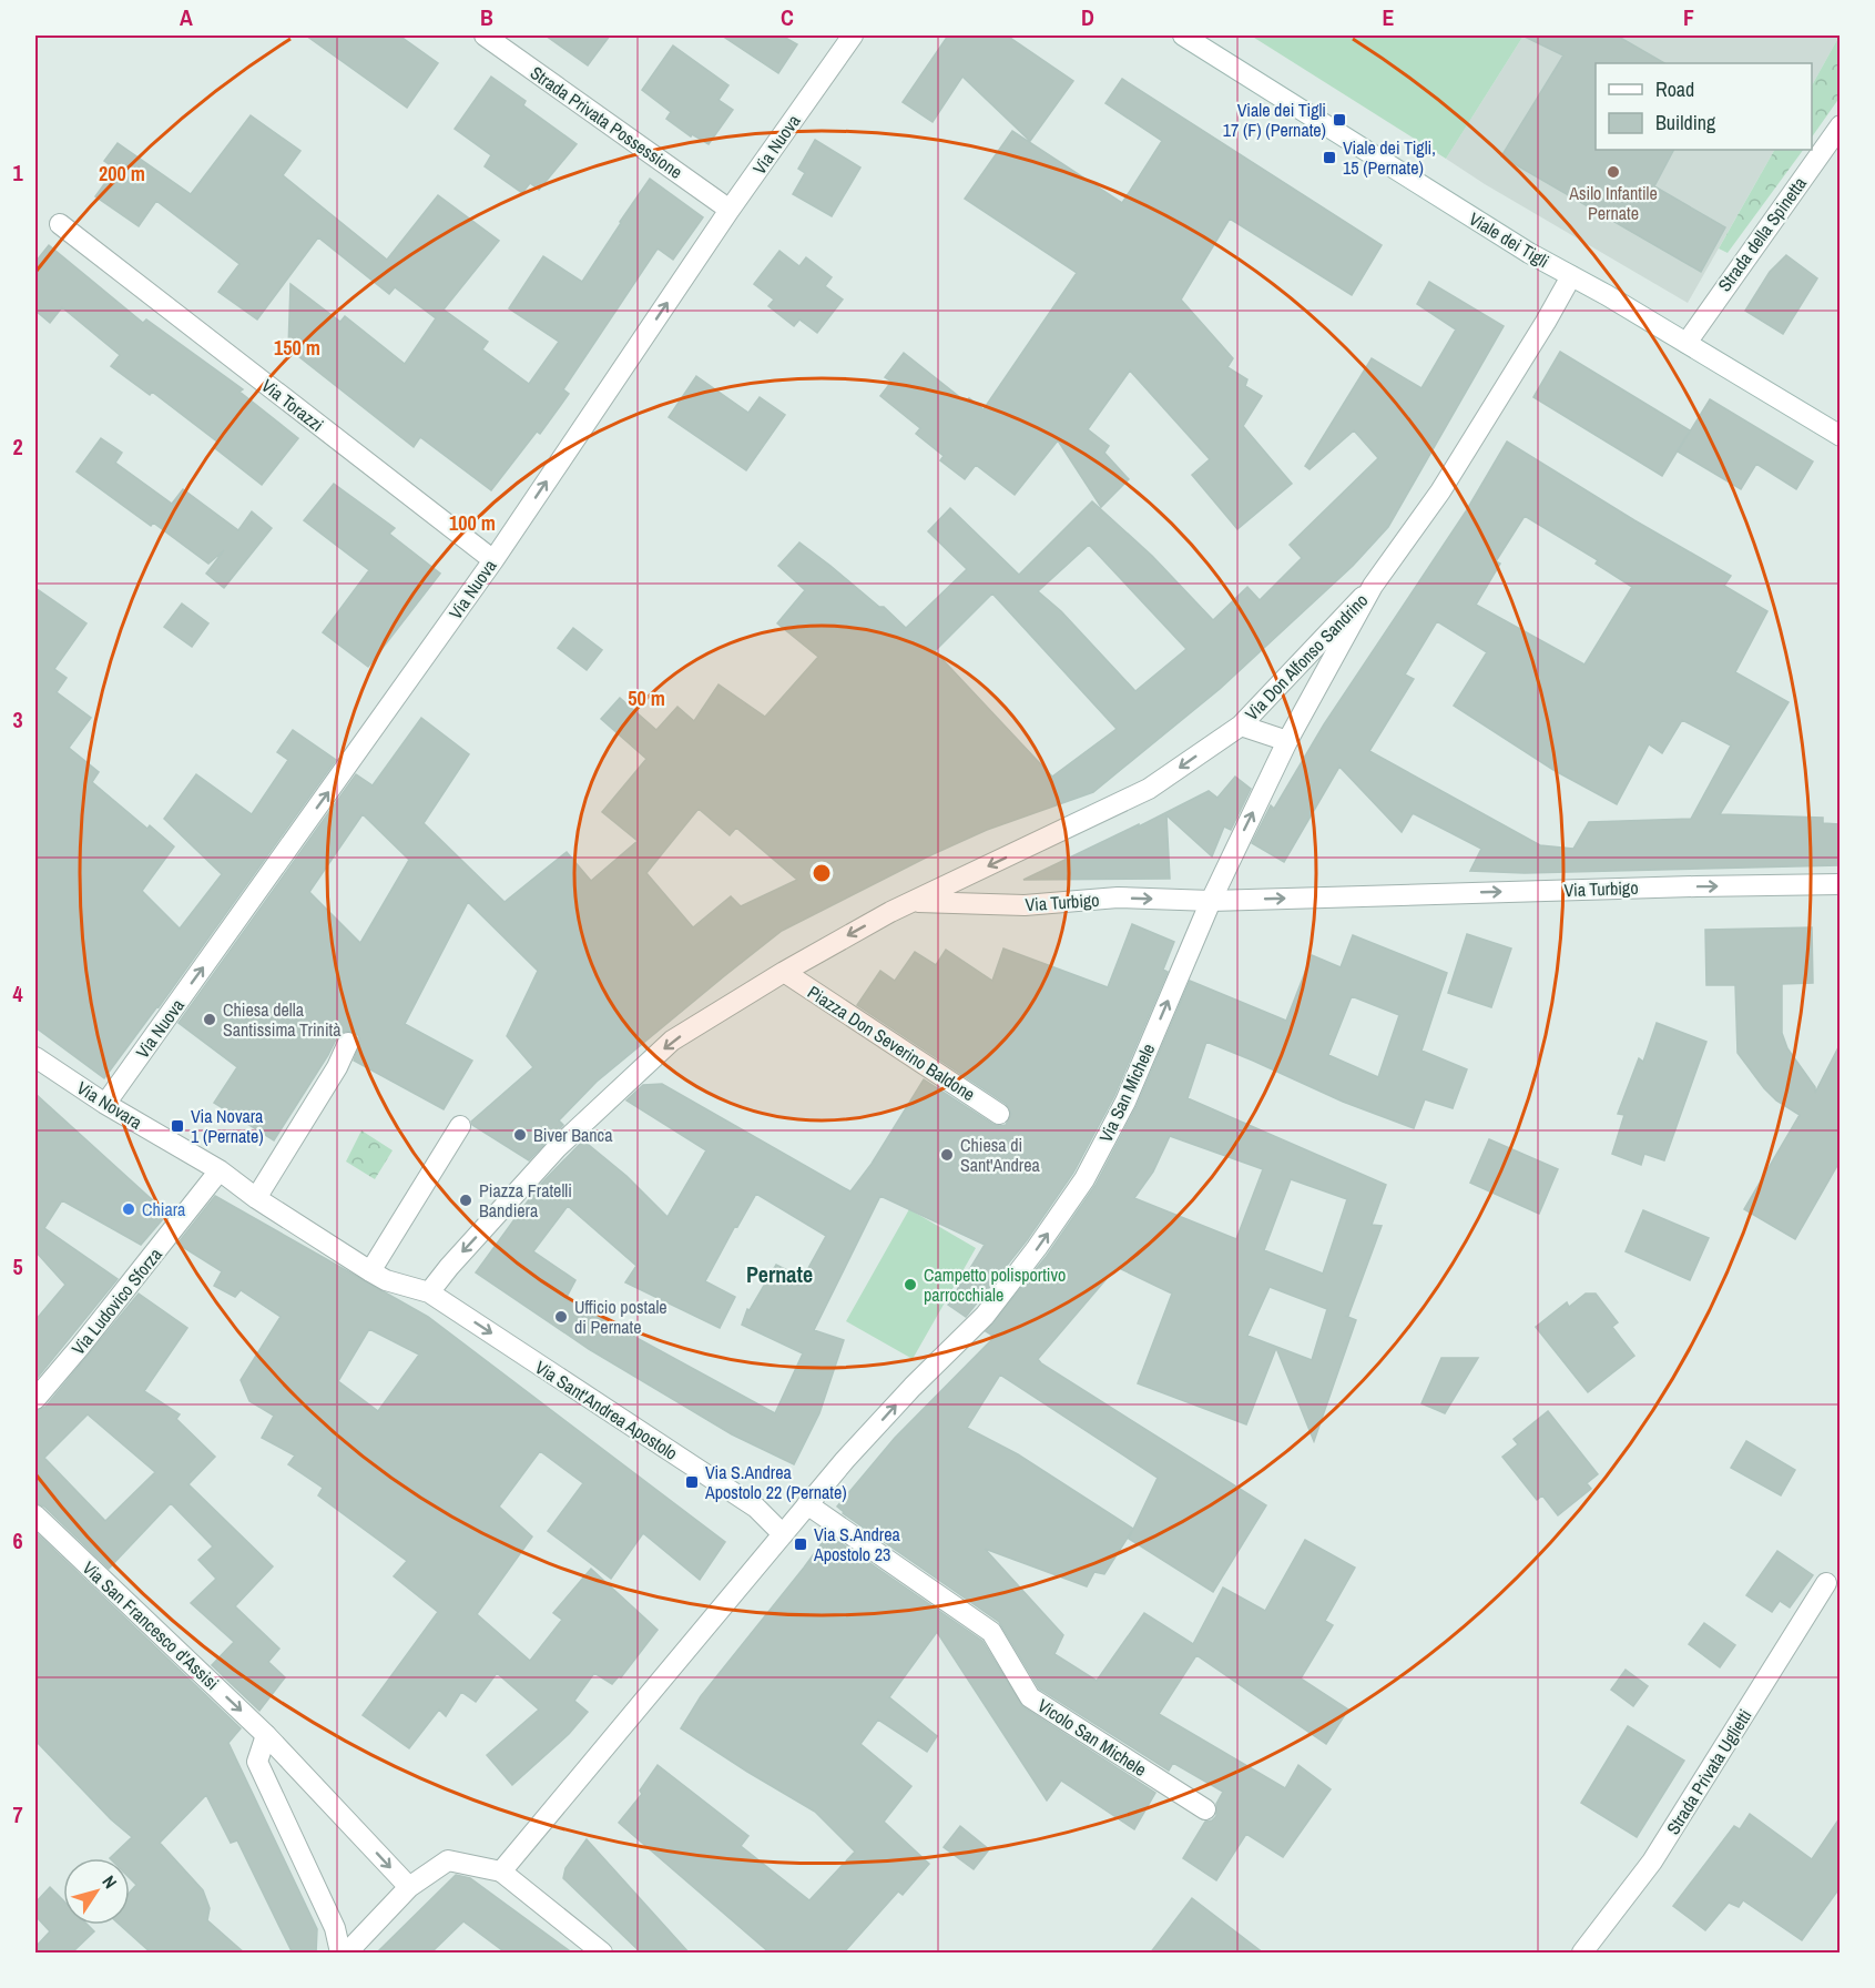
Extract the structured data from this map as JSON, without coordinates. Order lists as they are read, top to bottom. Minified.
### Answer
{"streets":{"street":["Strada Privata Possessione","Via Nuova","Strada della Spinetta","Viale dei Tigli","Via Torazzi","Via Don Alfonso Sandrino","Via Turbigo","Piazza Don Severino Baldone","Via San Michele","Via Novara","Via Ludovico Sforza","Via Sant'Andrea Apostolo","Via San Francesco d'Assisi","Vicolo San Michele","Strada Privata Uglietti"]},"crossings":[["Strada Privata Possessione","Via Nuova"],["Via Nuova","Via Torazzi"],["Via Nuova","Via Novara"],["Strada della Spinetta","Viale dei Tigli"],["Viale dei Tigli","Via Don Alfonso Sandrino"],["Via Don Alfonso Sandrino","Via Turbigo"],["Via Don Alfonso Sandrino","Via San Michele"],["Via Turbigo","Piazza Don Severino Baldone"],["Via Turbigo","Via San Michele"],["Via Turbigo","Via Sant'Andrea Apostolo"],["Via San Michele","Via Sant'Andrea Apostolo"],["Via San Michele","Vicolo San Michele"],["Via Novara","Via Ludovico Sforza"],["Via Novara","Via Sant'Andrea Apostolo"],["Via Ludovico Sforza","Via Sant'Andrea Apostolo"]],"one_way":["Via Nuova","Via Don Alfonso Sandrino","Via San Michele","Via Sant'Andrea Apostolo","Via San Francesco d'Assisi"],"districts":["Pernate"],"places":{"transit":["Viale dei Tigli 17 (F) (Pernate)","Viale dei Tigli, 15 (Pernate)","Via Novara 1 (Pernate)","Via S.Andrea Apostolo 22 (Pernate)","Via S.Andrea Apostolo 23"],"other":["Asilo Infantile Pernate","Chiesa della Santissima Trinità","Biver Banca","Chiesa di Sant'Andrea","Piazza Fratelli Bandiera","Chiara","Campetto polisportivo parrocchiale","Ufficio postale di Pernate"]},"legend":["Road","Building"],"north":"top right","grid":{"columns":["A","B","C","D","E","F"],"rows":["1","2","3","4","5","6","7"]},"rings":["200 m","150 m","100 m","50 m"]}
